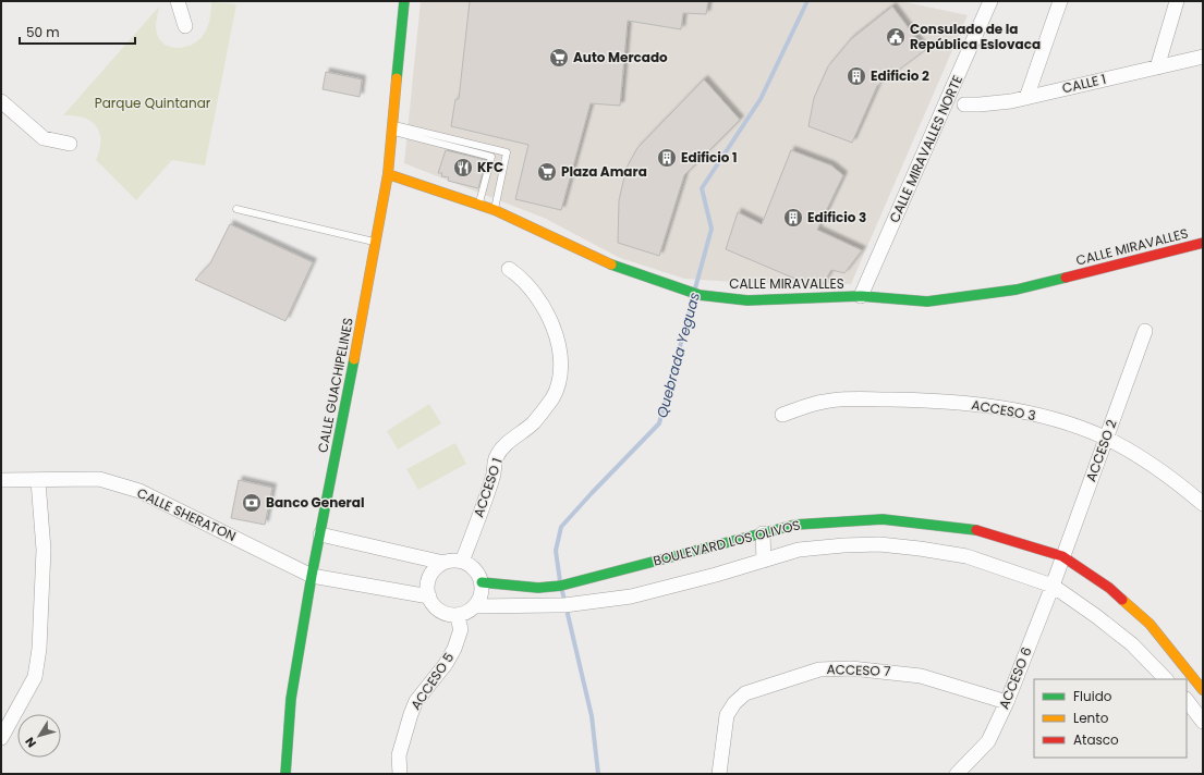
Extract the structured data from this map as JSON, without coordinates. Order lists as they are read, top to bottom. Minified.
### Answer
{"streets":{"street":["CALLE 1","CALLE MIRAVALLES NORTE","CALLE MIRAVALLES","CALLE GUACHIPELINES","ACCESO 3","ACCESO 2","ACCESO 1","CALLE SHERATON","BOULEVARD LOS OLIVOS","ACCESO 7","ACCESO 6","ACCESO 5"]},"crossings":[["CALLE MIRAVALLES NORTE","CALLE MIRAVALLES"],["CALLE MIRAVALLES","CALLE GUACHIPELINES"],["CALLE GUACHIPELINES","CALLE SHERATON"],["ACCESO 3","ACCESO 2"],["ACCESO 2","BOULEVARD LOS OLIVOS"],["ACCESO 2","ACCESO 6"],["ACCESO 1","BOULEVARD LOS OLIVOS"],["ACCESO 1","ACCESO 5"],["BOULEVARD LOS OLIVOS","ACCESO 6"],["BOULEVARD LOS OLIVOS","ACCESO 5"],["ACCESO 7","ACCESO 6"]],"water":["Quebrada Yeguas"],"parks":["Parque Quintanar"],"places":{"public building":["Consulado de la República Eslovaca"],"supermarket":["Auto Mercado","Plaza Amara"],"building":["Edificio 2","Edificio 1","Edificio 3"],"restaurant":["KFC"],"bank":["Banco General"]},"legend":["Fluido","Lento","Atasco"],"scale_bar":"50 m","north":"bottom left"}
